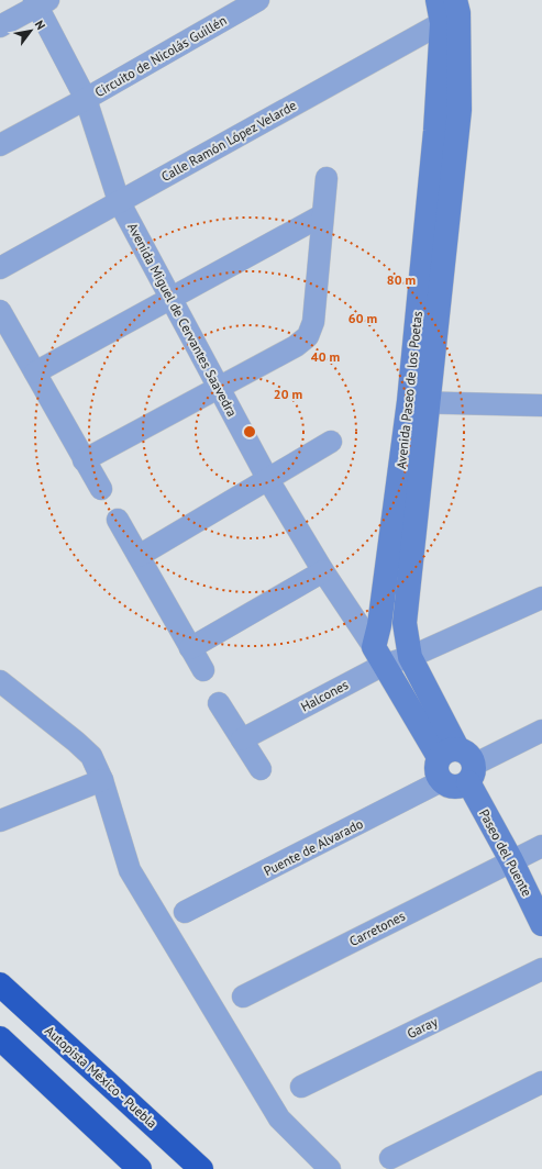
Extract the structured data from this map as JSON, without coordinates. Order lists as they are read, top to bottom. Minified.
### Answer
{"streets":{"highway":["Autopista México - Puebla"],"street":["Circuito de Nicolás Guillén","Calle Ramón López Velarde","Avenida Miguel de Cervantes Saavedra","Avenida Paseo de los Poetas","Halcones","Puente de Alvarado","Paseo del Puente","Carretones","Garay"]},"crossings":[["Circuito de Nicolás Guillén","Avenida Miguel de Cervantes Saavedra"],["Calle Ramón López Velarde","Avenida Miguel de Cervantes Saavedra"],["Calle Ramón López Velarde","Avenida Paseo de los Poetas"],["Avenida Miguel de Cervantes Saavedra","Avenida Paseo de los Poetas"],["Avenida Miguel de Cervantes Saavedra","Halcones"],["Avenida Paseo de los Poetas","Halcones"],["Puente de Alvarado","Paseo del Puente"],["Paseo del Puente","Carretones"]],"north":"top right","rings":["80 m","60 m","40 m","20 m"]}
